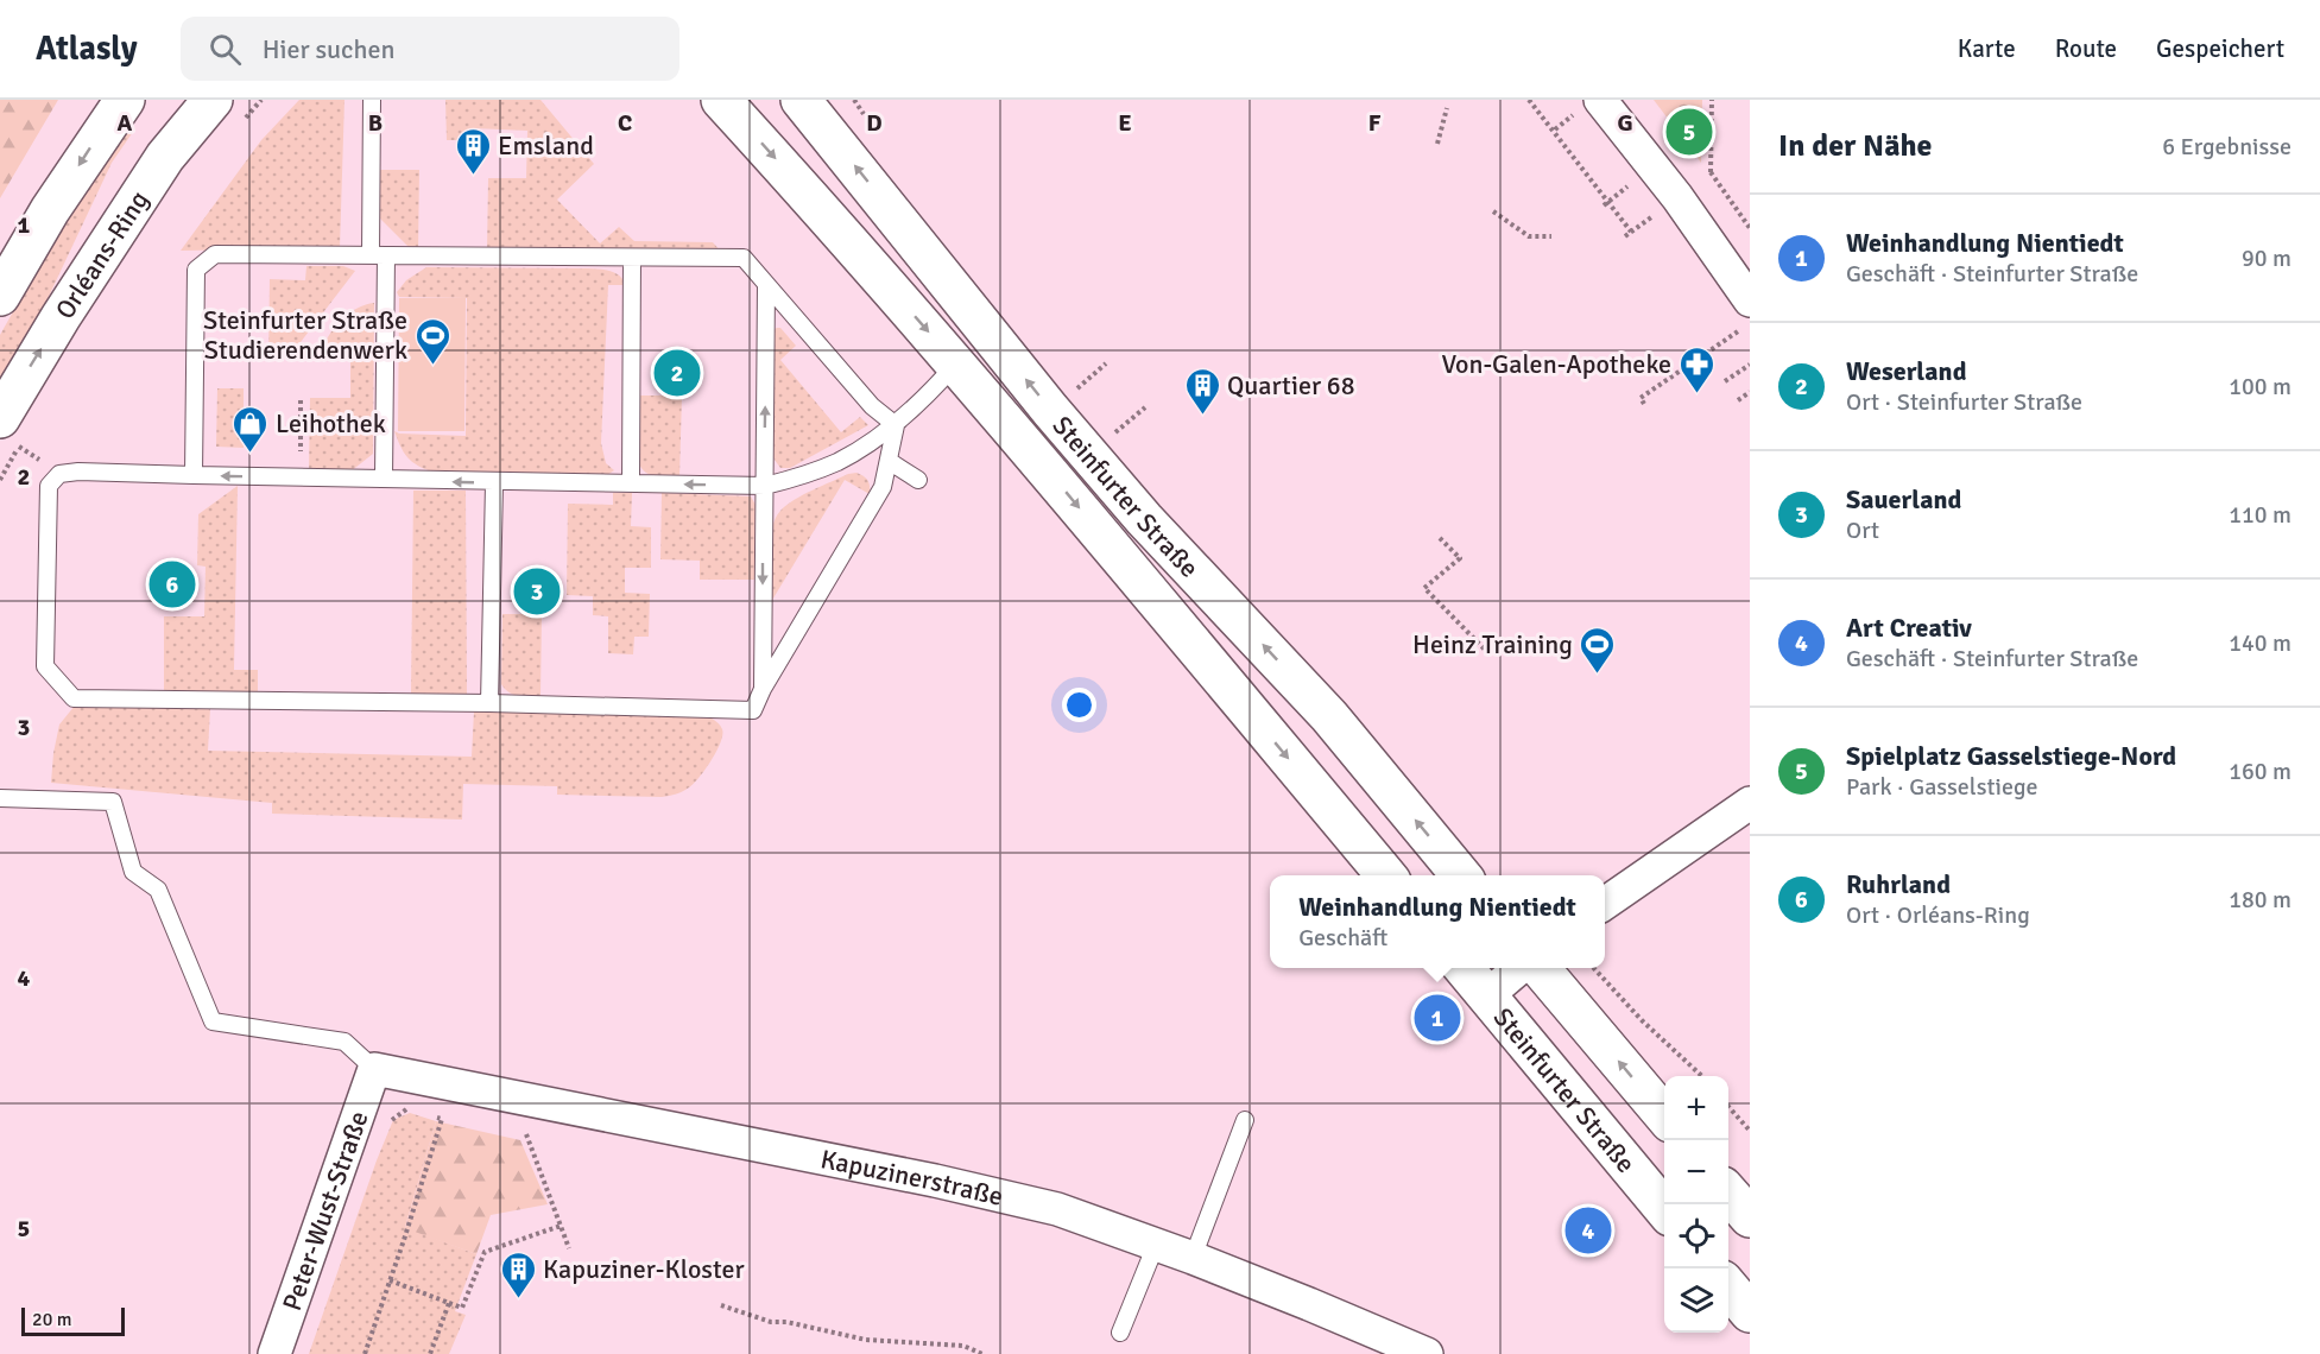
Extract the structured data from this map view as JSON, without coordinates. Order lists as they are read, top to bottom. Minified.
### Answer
{"streets":{"main road":["Orléans-Ring","Steinfurter Straße"],"street":["Kapuzinerstraße","Peter-Wust-Straße"]},"crossings":[["Kapuzinerstraße","Peter-Wust-Straße"]],"places":{"building":["Emsland","Quartier 68","Kapuziner-Kloster"],"sports":["Steinfurter Straße Studierendenwerk","Heinz Training"],"pharmacy":["Von-Galen-Apotheke"],"shop":["Leihothek"]},"scale_bar":"20 m","page":{"header":"Atlasly","search":"Hier suchen","nav":["Karte","Route","Gespeichert"],"heading":["In der Nähe","6 Ergebnisse"],"pins":["5","2","6","3","1","4"],"list":[{"mark":"1","name":"Weinhandlung Nientiedt","note":"Geschäft · Steinfurter Straße","value":"90 m"},{"mark":"2","name":"Weserland","note":"Ort · Steinfurter Straße","value":"100 m"},{"mark":"3","name":"Sauerland","note":"Ort","value":"110 m"},{"mark":"4","name":"Art Creativ","note":"Geschäft · Steinfurter Straße","value":"140 m"},{"mark":"5","name":"Spielplatz Gasselstiege-Nord","note":"Park · Gasselstiege","value":"160 m"},{"mark":"6","name":"Ruhrland","note":"Ort · Orléans-Ring","value":"180 m"}],"popup":["Weinhandlung Nientiedt","Geschäft"],"map_buttons":["+","−"],"scale":"20 m"},"grid":{"columns":["A","B","C","D","E","F","G"],"rows":["1","2","3","4","5"]}}
